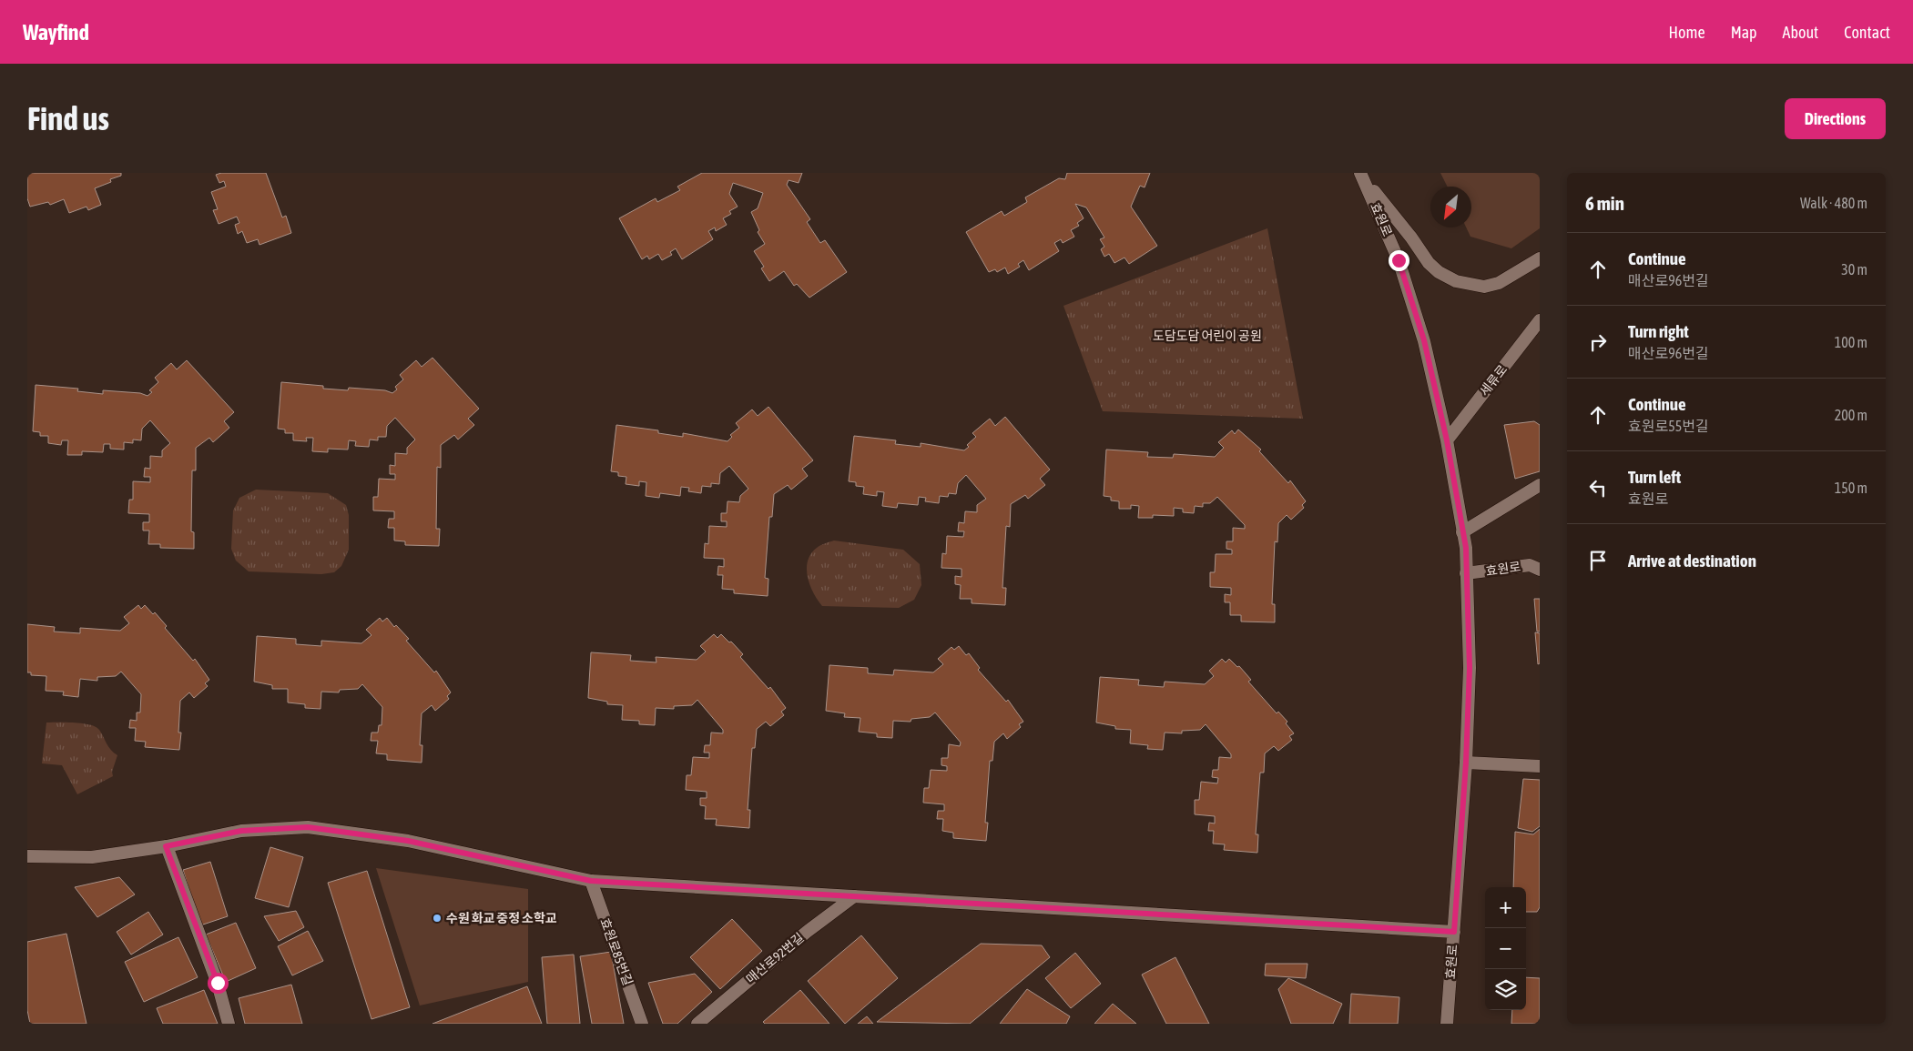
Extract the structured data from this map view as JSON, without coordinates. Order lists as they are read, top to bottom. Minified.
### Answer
{"streets":{"street":["효원로","세류로","효원로85번길","매산로92번길"]},"crossings":[["효원로","세류로"]],"parks":["도담도담 어린이 공원"],"places":["수원 화교 중정 소학교"],"north":"bottom left","page":{"header":"Wayfind","nav":["Home","Map","About","Contact"],"buttons":"Directions","title":"Find us","heading":["6 min","Walk · 480 m"],"list":[["Continue","매산로96번길","30 m"],["Turn right","매산로96번길","100 m"],["Continue","효원로55번길","200 m"],["Turn left","효원로","150 m"],"Arrive at destination"],"map_buttons":["+","−"]}}
